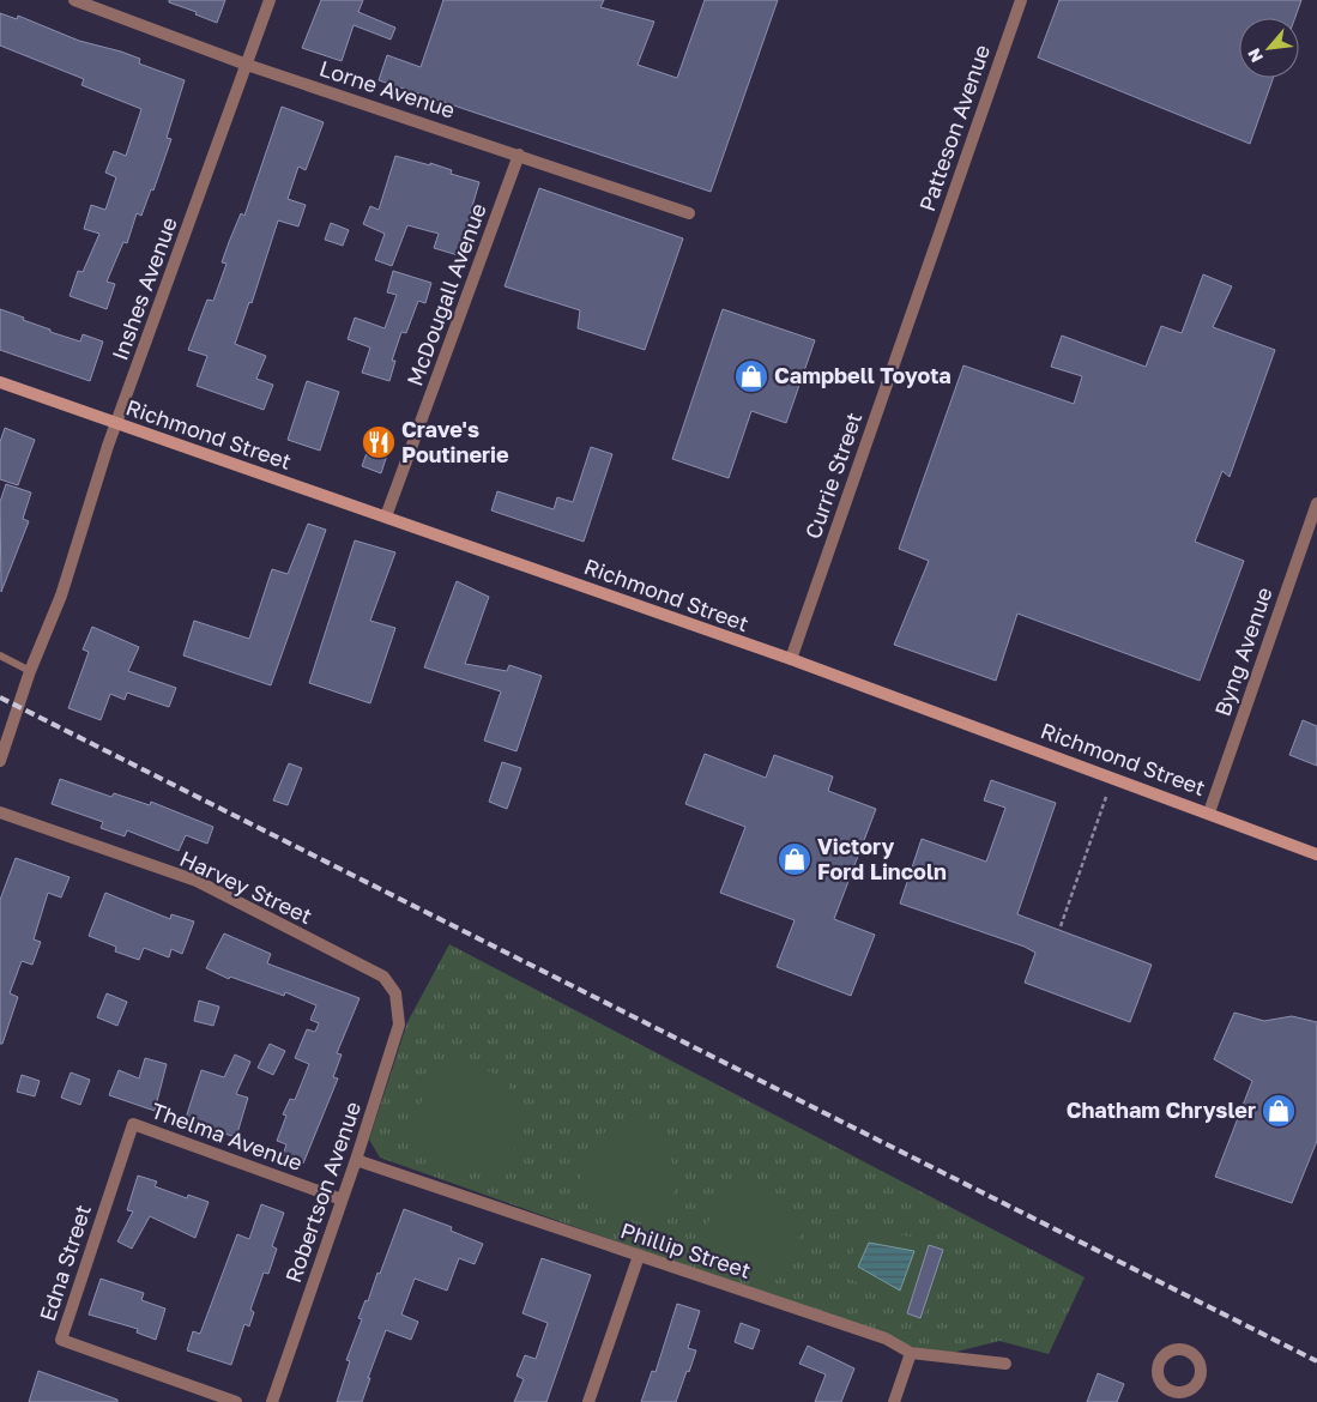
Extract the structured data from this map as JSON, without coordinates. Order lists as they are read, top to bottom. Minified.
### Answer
{"streets":{"main road":["Richmond Street"],"street":["Lorne Avenue","Patteson Avenue","Inshes Avenue","McDougall Avenue","Currie Street","Byng Avenue","Harvey Street","Thelma Avenue","Robertson Avenue","Phillip Street","Edna Street"]},"crossings":[["Lorne Avenue","Inshes Avenue"],["Lorne Avenue","McDougall Avenue"],["Patteson Avenue","Currie Street"],["Inshes Avenue","Richmond Street"],["McDougall Avenue","Richmond Street"],["Richmond Street","Currie Street"],["Richmond Street","Byng Avenue"],["Harvey Street","Robertson Avenue"],["Thelma Avenue","Robertson Avenue"],["Thelma Avenue","Edna Street"],["Robertson Avenue","Phillip Street"]],"places":{"shop":["Campbell Toyota","Victory Ford Lincoln","Chatham Chrysler"],"restaurant":["Crave's Poutinerie"]},"north":"bottom left"}
